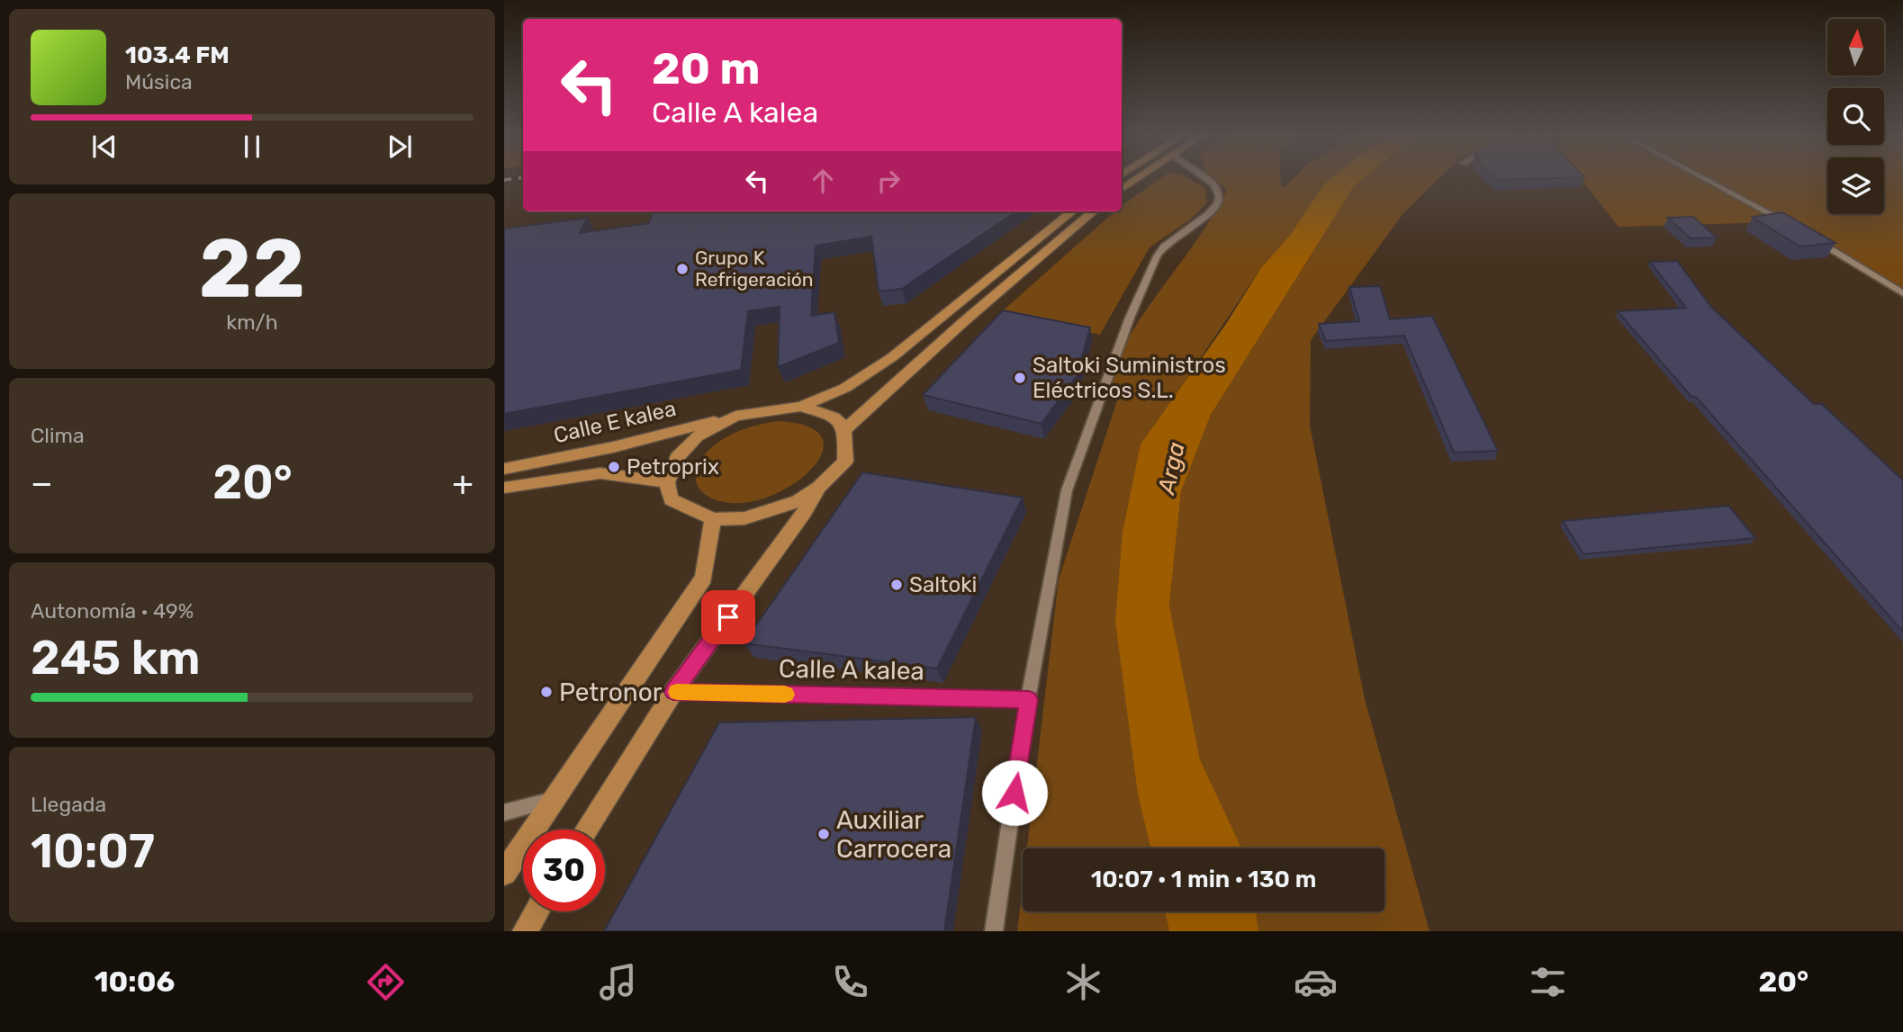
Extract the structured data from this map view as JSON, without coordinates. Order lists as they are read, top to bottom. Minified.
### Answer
{"streets":{"main road":["Calle E kalea"],"street":["Calle A kalea"]},"water":["Arga"],"places":["Grupo K Refrigeración","Saltoki Suministros Eléctricos S.L.","Petroprix","Saltoki","Petronor","Auxiliar Carrocera"],"north":"top","page":{"turn":["20 m","Calle A kalea"],"song":["103.4 FM","Música"],"tile":[["22","km/h"],"Clima",["Autonomía · 49%","245 km"],["Llegada","10:07"]],"heat":["−","20°","+"],"limit":"30","trip":"10:07 · 1 min · 130 m","tabs":["10:06","20°"]}}
